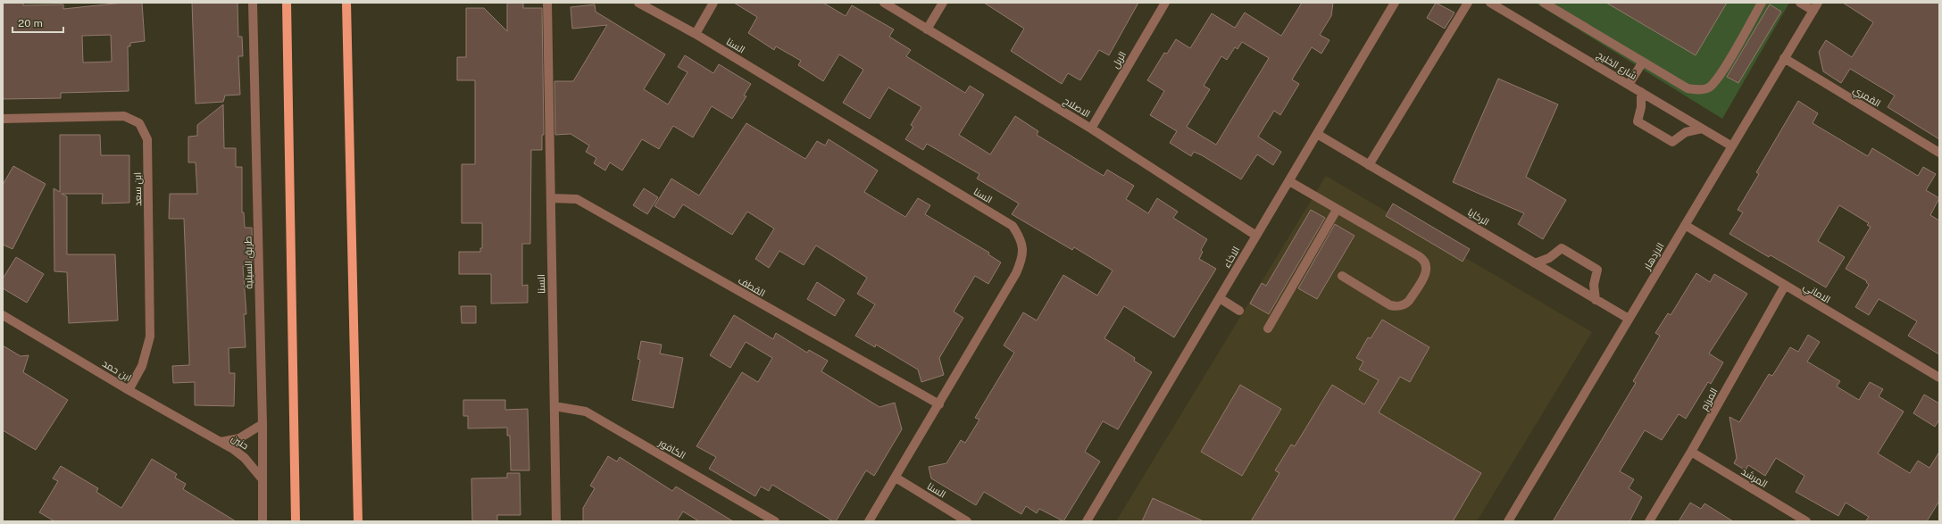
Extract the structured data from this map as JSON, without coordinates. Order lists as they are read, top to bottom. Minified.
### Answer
{"streets":{"street":["السنا","الربل","شارع الخليج","القمري","الاصلاح","ابن سعد","الركايا","الازدهار","الاخاء","طريق السيلية","القطف","الاماني","ابن حمد","المرزم","حنين","الكافور","المرشد"]},"crossings":[["السنا","القطف"],["السنا","الكافور"],["الربل","الاصلاح"],["شارع الخليج","الازدهار"],["القمري","الازدهار"],["الاصلاح","الاخاء"],["ابن سعد","ابن حمد"],["الركايا","الازدهار"],["الركايا","الاخاء"],["الازدهار","الاماني"],["طريق السيلية","حنين"],["الاماني","المرزم"],["ابن حمد","حنين"],["المرزم","المرشد"]],"scale_bar":"20 m"}
